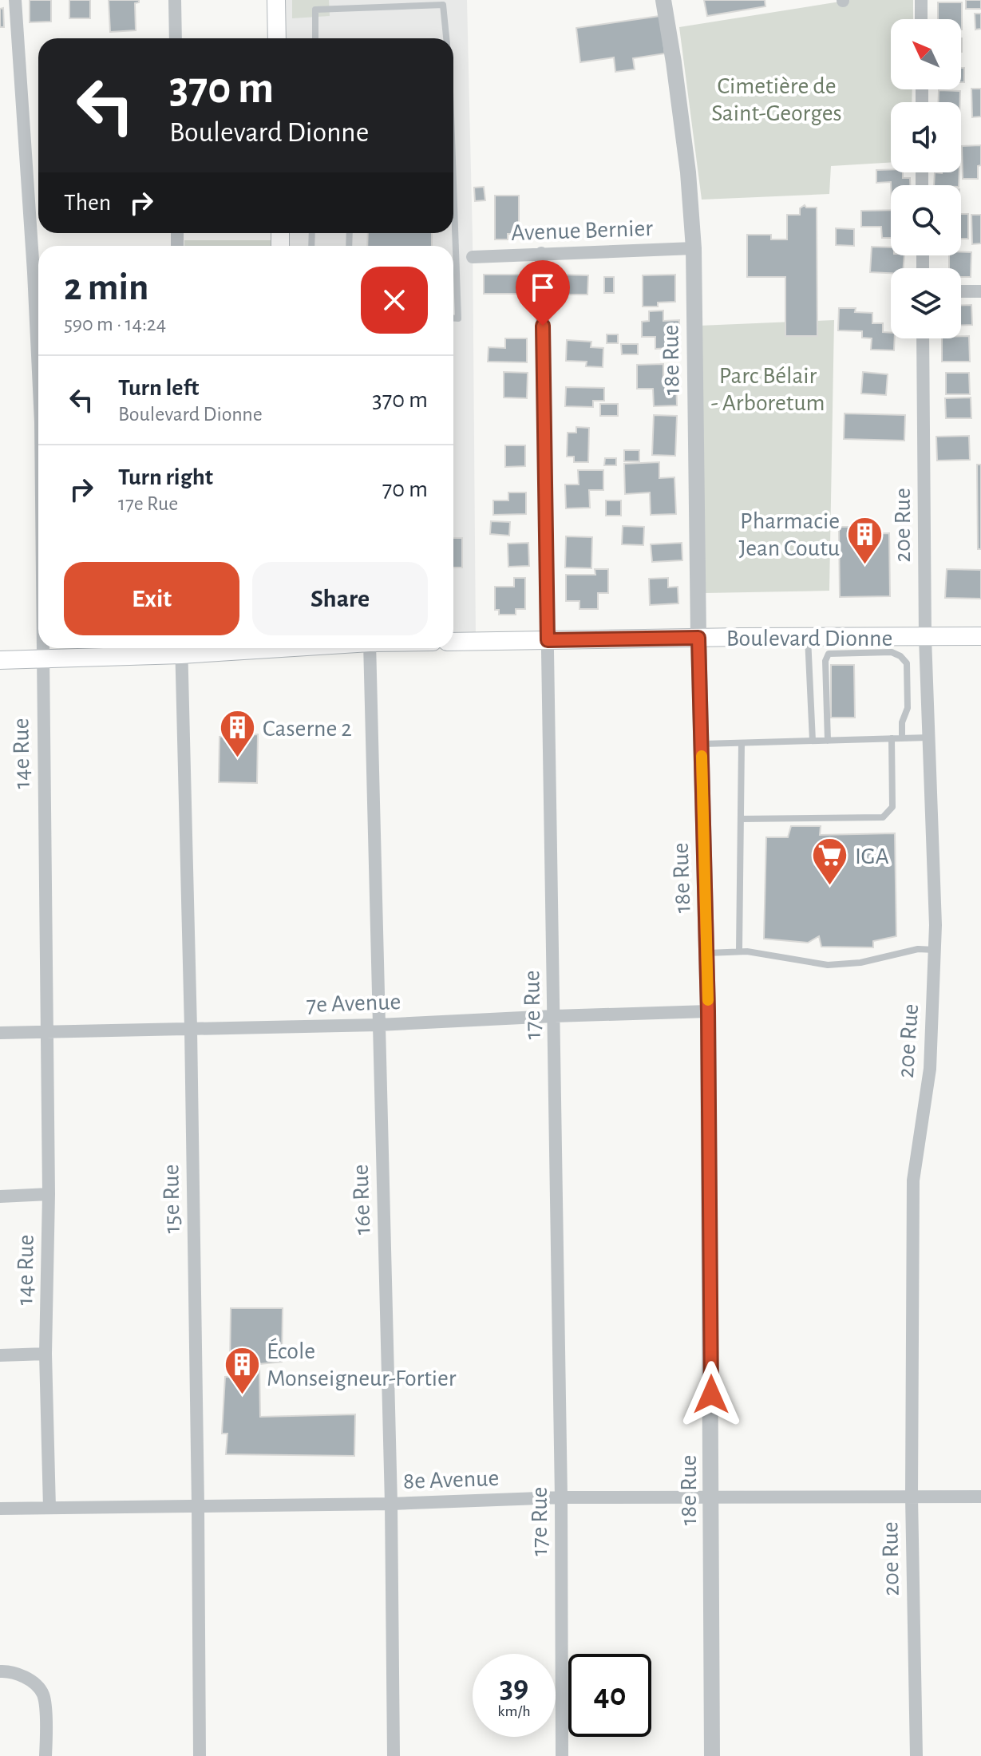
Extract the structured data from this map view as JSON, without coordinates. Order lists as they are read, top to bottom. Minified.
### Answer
{"streets":{"main road":["Boulevard Dionne"],"street":["Avenue Bernier","18e Rue","20e Rue","14e Rue","7e Avenue","17e Rue","15e Rue","16e Rue","8e Avenue"]},"crossings":[["Avenue Bernier","18e Rue"],["Avenue Bernier","17e Rue"],["18e Rue","Boulevard Dionne"],["18e Rue","7e Avenue"],["18e Rue","8e Avenue"],["20e Rue","Boulevard Dionne"],["20e Rue","8e Avenue"],["Boulevard Dionne","17e Rue"],["14e Rue","7e Avenue"],["14e Rue","8e Avenue"],["7e Avenue","17e Rue"],["7e Avenue","15e Rue"],["7e Avenue","16e Rue"],["17e Rue","8e Avenue"],["15e Rue","8e Avenue"],["16e Rue","8e Avenue"]],"parks":["Cimetière de Saint-Georges","Parc Bélair - Arboretum"],"places":{"building":["Pharmacie Jean Coutu","Caserne 2","École Monseigneur-Fortier"],"supermarket":["IGA"]},"north":"top left","page":{"turn":["370 m","Boulevard Dionne"],"then":"Then","heading":["2 min","590 m · 14:24"],"list":[{"name":"Turn left","note":"Boulevard Dionne","value":"370 m"},{"name":"Turn right","note":"17e Rue","value":"70 m"}],"buttons":["Exit","Share"],"speed":"39 km/h","limit":"40"}}
